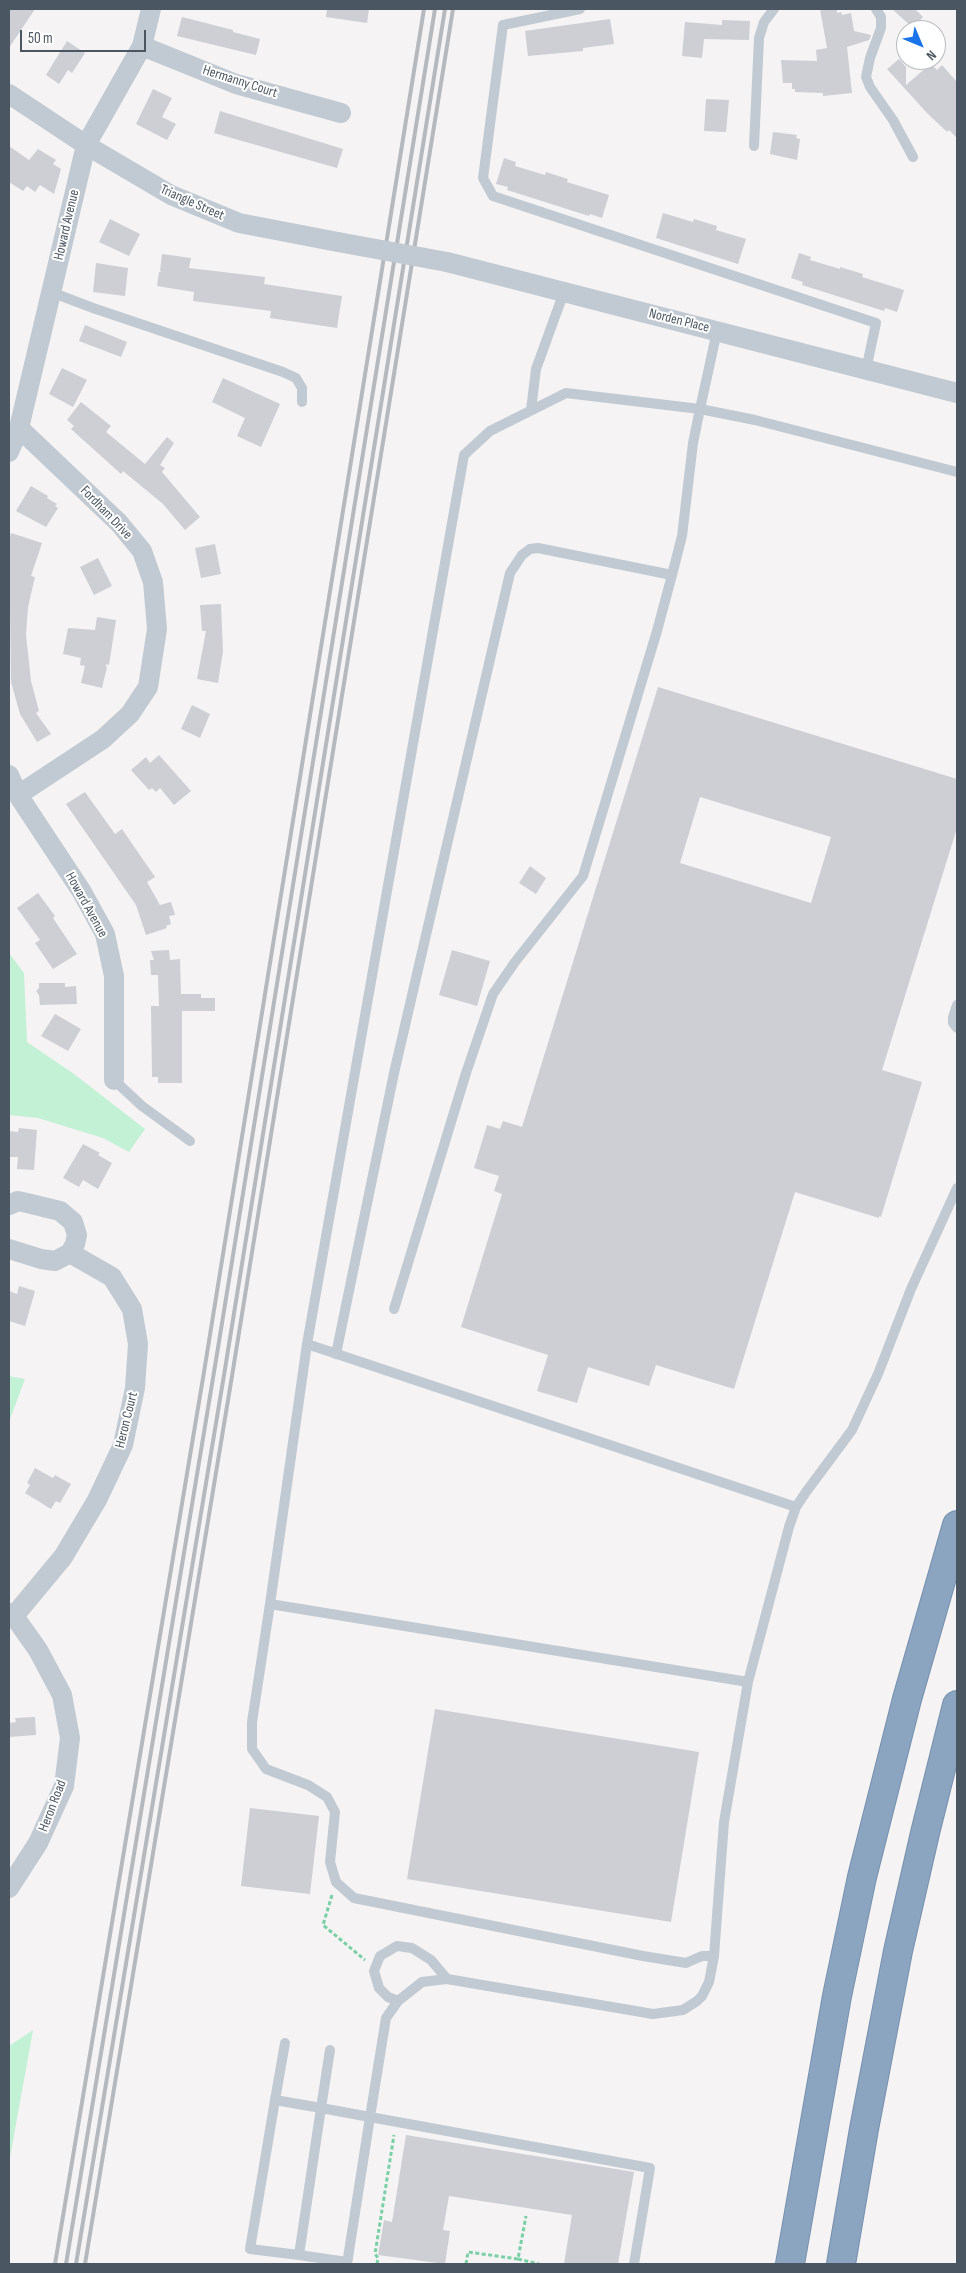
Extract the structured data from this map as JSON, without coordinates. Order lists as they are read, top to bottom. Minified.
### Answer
{"streets":{"street":["Hermanny Court","Triangle Street","Howard Avenue","Norden Place","Fordham Drive","Heron Court","Heron Road"]},"crossings":[["Hermanny Court","Howard Avenue"],["Triangle Street","Howard Avenue"],["Triangle Street","Norden Place"],["Howard Avenue","Fordham Drive"],["Heron Court","Heron Road"]],"scale_bar":"50 m","north":"bottom right"}
